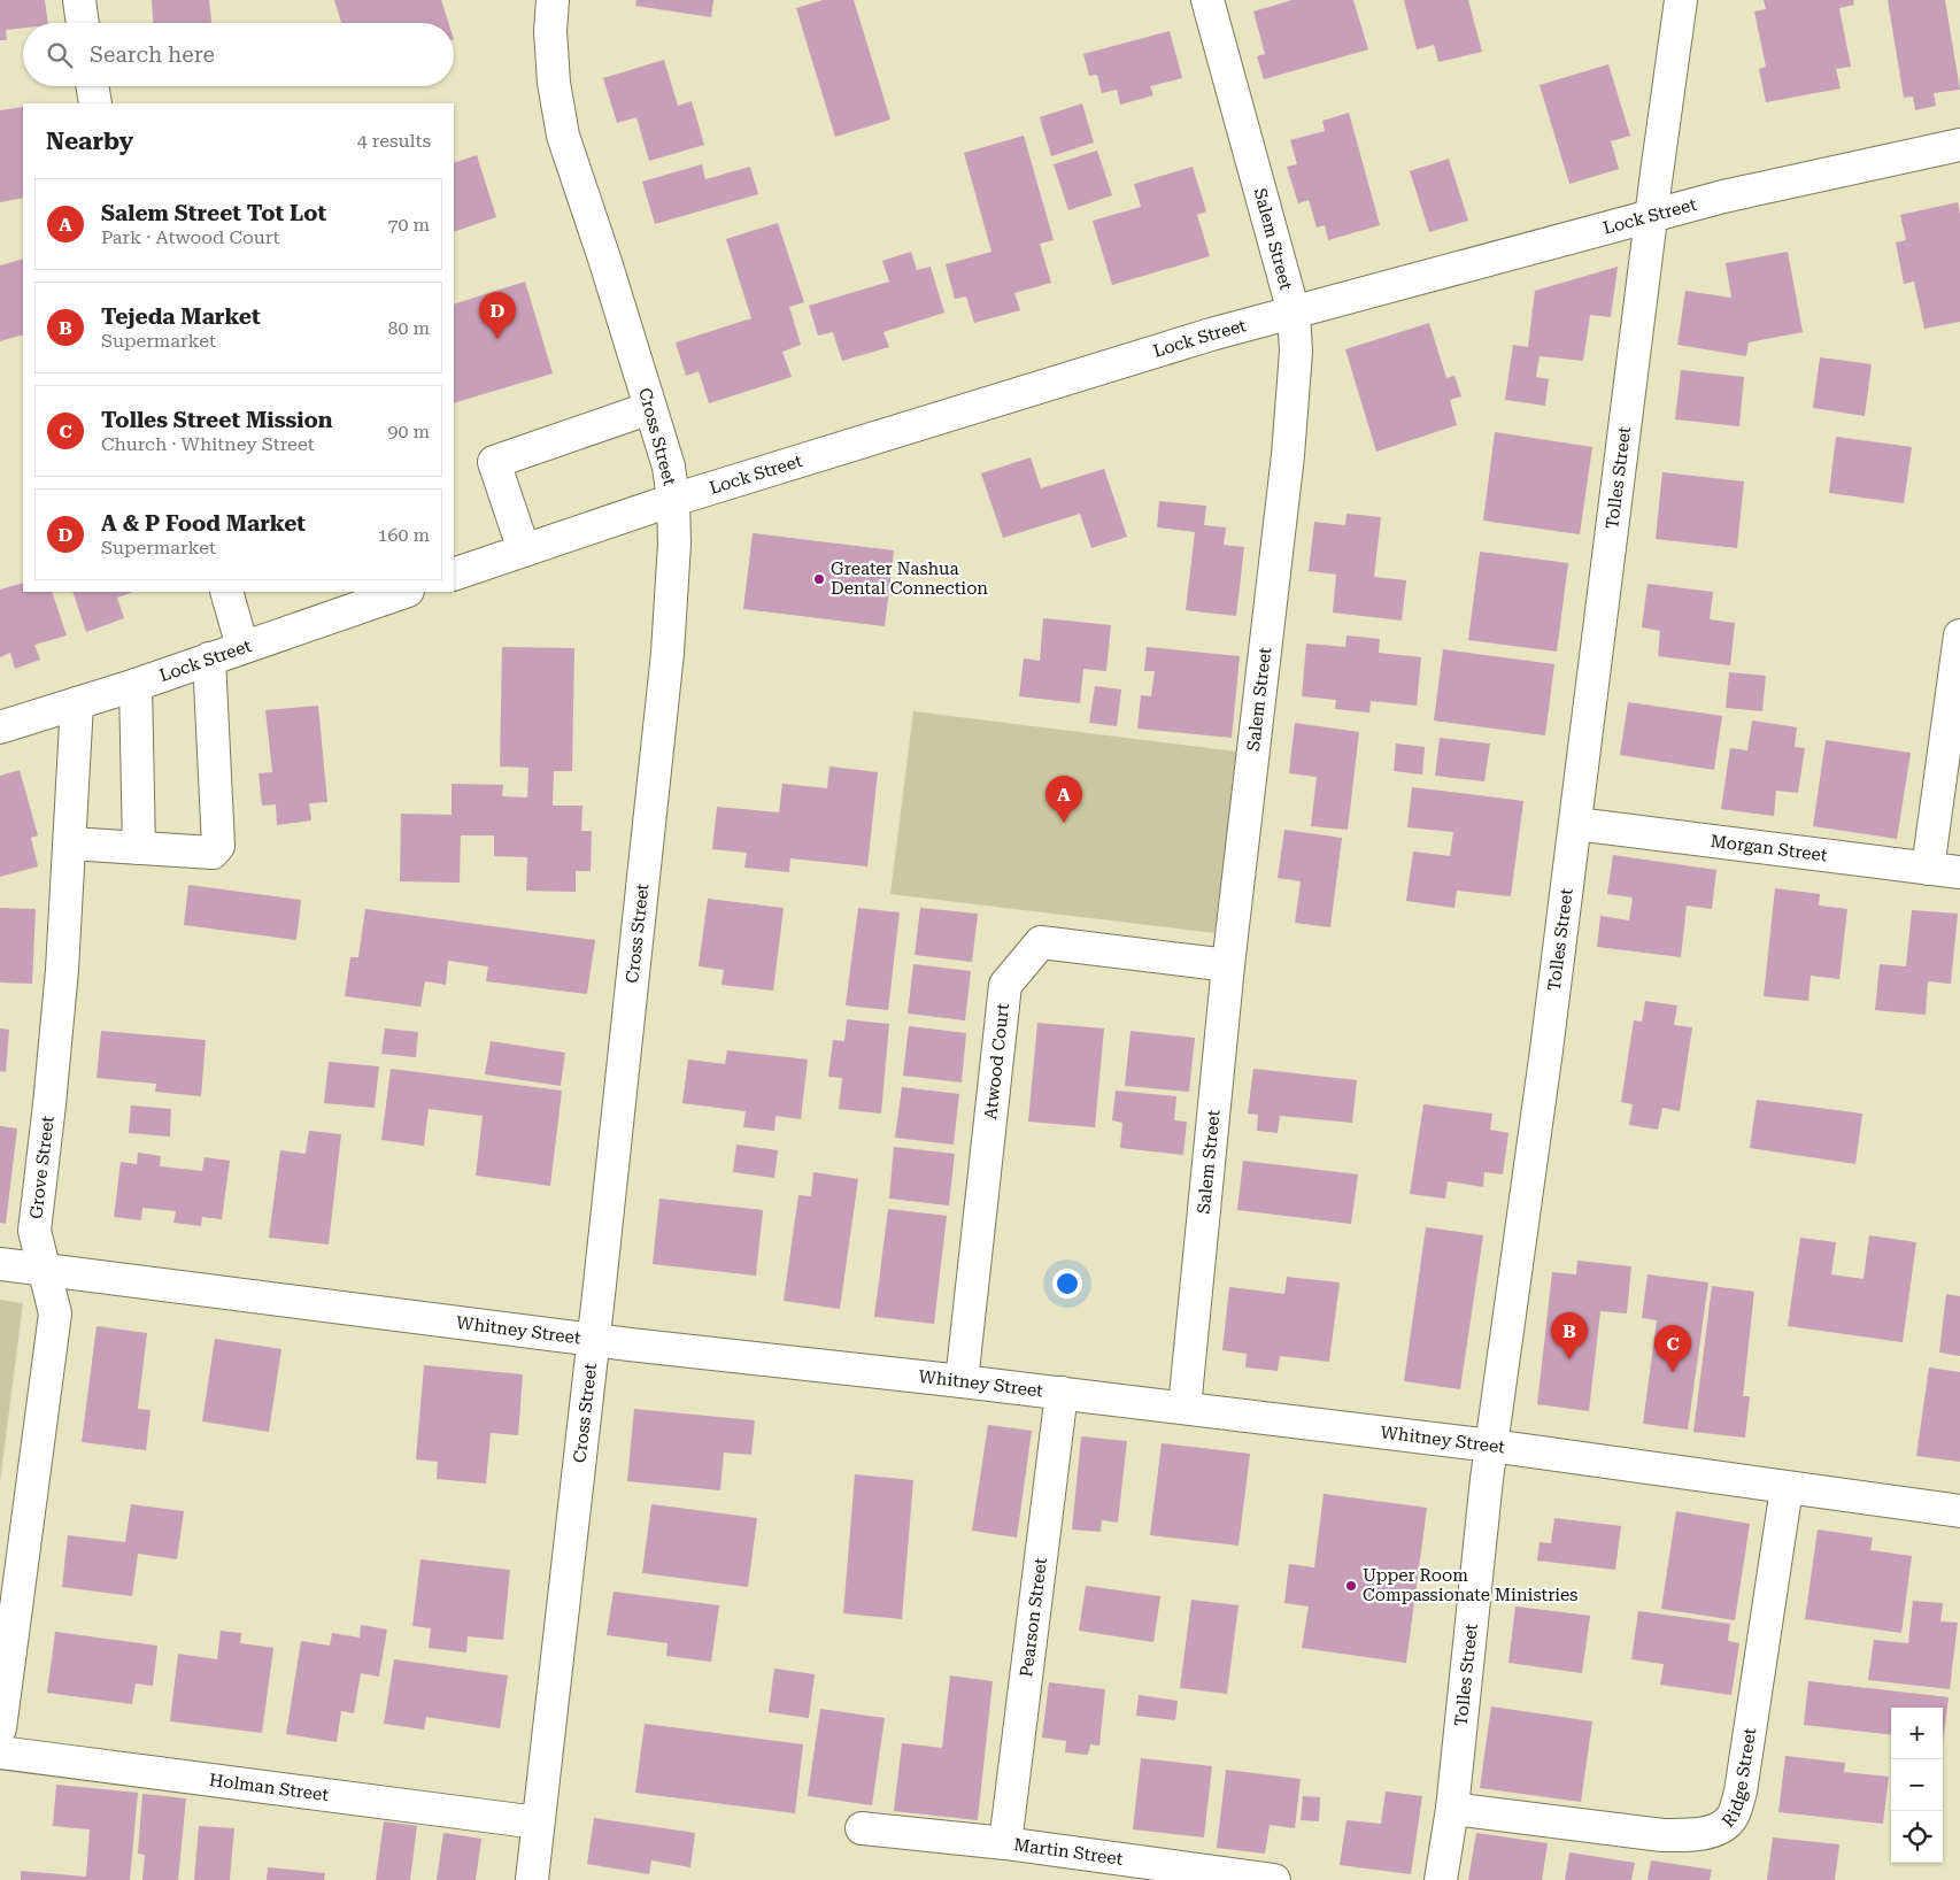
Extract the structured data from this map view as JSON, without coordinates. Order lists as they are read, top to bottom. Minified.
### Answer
{"streets":{"street":["Lock Street","Salem Street","Cross Street","Tolles Street","Morgan Street","Atwood Court","Grove Street","Whitney Street","Pearson Street","Ridge Street","Holman Street","Martin Street"]},"crossings":[["Lock Street","Salem Street"],["Lock Street","Cross Street"],["Lock Street","Tolles Street"],["Lock Street","Grove Street"],["Salem Street","Atwood Court"],["Salem Street","Whitney Street"],["Cross Street","Whitney Street"],["Cross Street","Holman Street"],["Tolles Street","Morgan Street"],["Tolles Street","Whitney Street"],["Tolles Street","Ridge Street"],["Atwood Court","Whitney Street"],["Grove Street","Whitney Street"],["Whitney Street","Pearson Street"],["Whitney Street","Ridge Street"],["Pearson Street","Martin Street"]],"places":["Greater Nashua Dental Connection","Upper Room Compassionate Ministries"],"page":{"search":"Search here","heading":["Nearby","4 results"],"list":[{"mark":"A","name":"Salem Street Tot Lot","note":"Park · Atwood Court","value":"70 m"},{"mark":"B","name":"Tejeda Market","note":"Supermarket","value":"80 m"},{"mark":"C","name":"Tolles Street Mission","note":"Church · Whitney Street","value":"90 m"},{"mark":"D","name":"A & P Food Market","note":"Supermarket","value":"160 m"}],"pins":["D","A","B","C"],"map_buttons":["+","−"]}}
